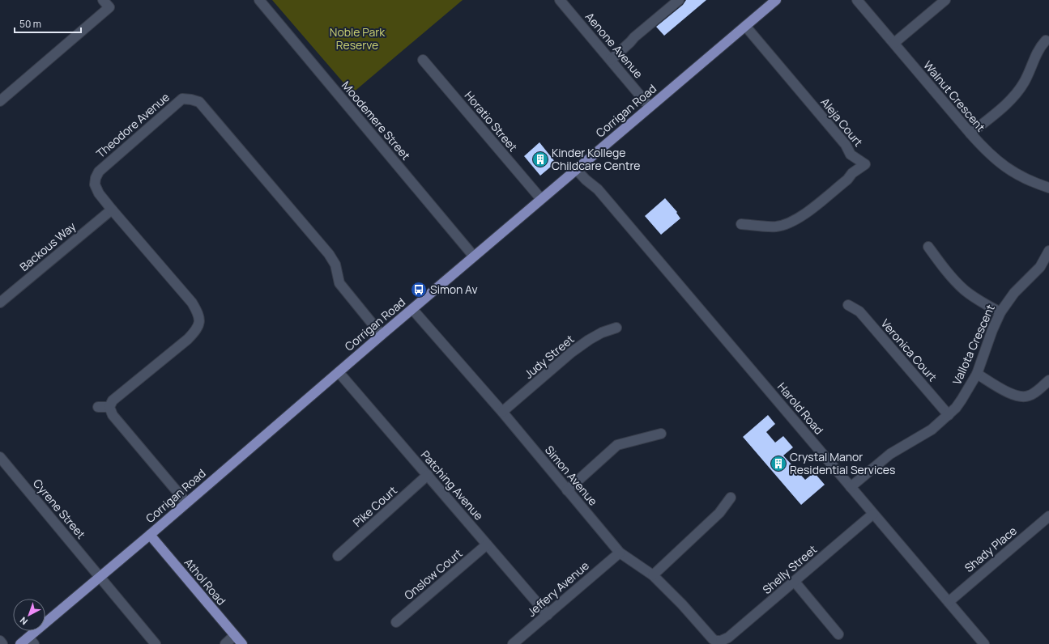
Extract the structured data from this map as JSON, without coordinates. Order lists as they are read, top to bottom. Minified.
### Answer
{"streets":{"main road":["Corrigan Road","Athol Road"],"street":["Aenone Avenue","Walnut Crescent","Moodemere Street","Horatio Street","Aleja Court","Theodore Avenue","Backous Way","Vallota Crescent","Veronica Court","Judy Street","Harold Road","Simon Avenue","Patching Avenue","Pike Court","Cyrene Street","Shady Place","Shelly Street","Onslow Court","Jeffery Avenue"]},"crossings":[["Aenone Avenue","Corrigan Road"],["Corrigan Road","Moodemere Street"],["Corrigan Road","Horatio Street"],["Corrigan Road","Aleja Court"],["Corrigan Road","Theodore Avenue"],["Corrigan Road","Harold Road"],["Corrigan Road","Simon Avenue"],["Corrigan Road","Patching Avenue"],["Corrigan Road","Cyrene Street"],["Corrigan Road","Athol Road"],["Theodore Avenue","Backous Way"],["Vallota Crescent","Veronica Court"],["Vallota Crescent","Harold Road"],["Judy Street","Simon Avenue"],["Harold Road","Shady Place"],["Harold Road","Shelly Street"],["Simon Avenue","Shelly Street"],["Simon Avenue","Jeffery Avenue"],["Patching Avenue","Pike Court"],["Patching Avenue","Onslow Court"],["Patching Avenue","Jeffery Avenue"]],"parks":["Noble Park Reserve"],"places":{"building":["Kinder Kollege Childcare Centre","Crystal Manor Residential Services"],"bus stop":["Simon Av"]},"scale_bar":"50 m","north":"bottom left"}
